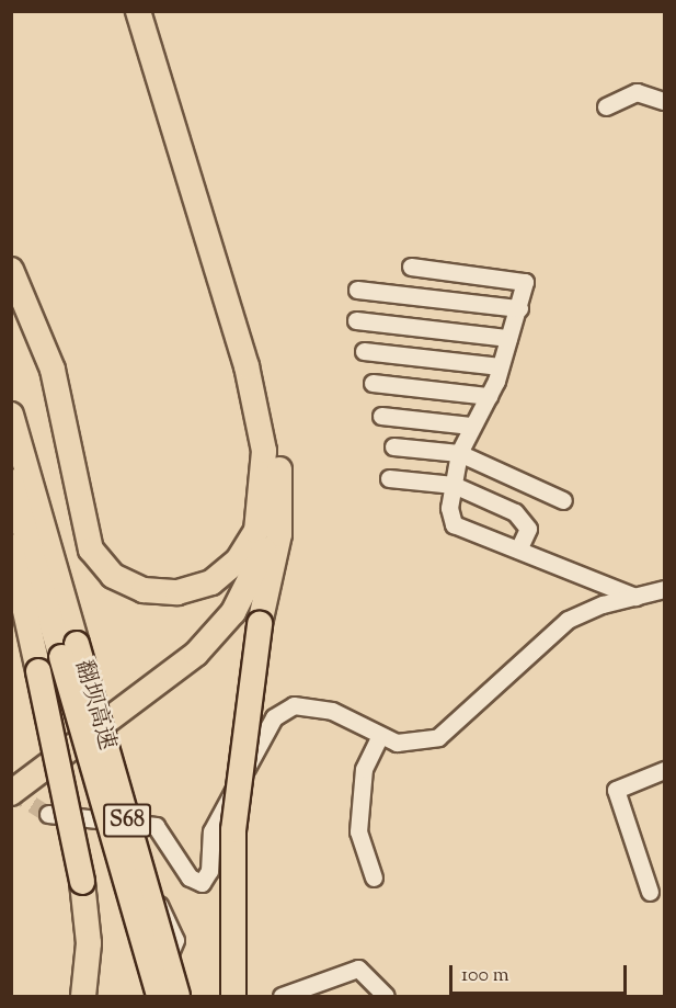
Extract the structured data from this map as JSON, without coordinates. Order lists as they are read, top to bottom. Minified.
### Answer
{"streets":{"highway":["翻坝高速","S68"]},"scale_bar":"100 m"}
